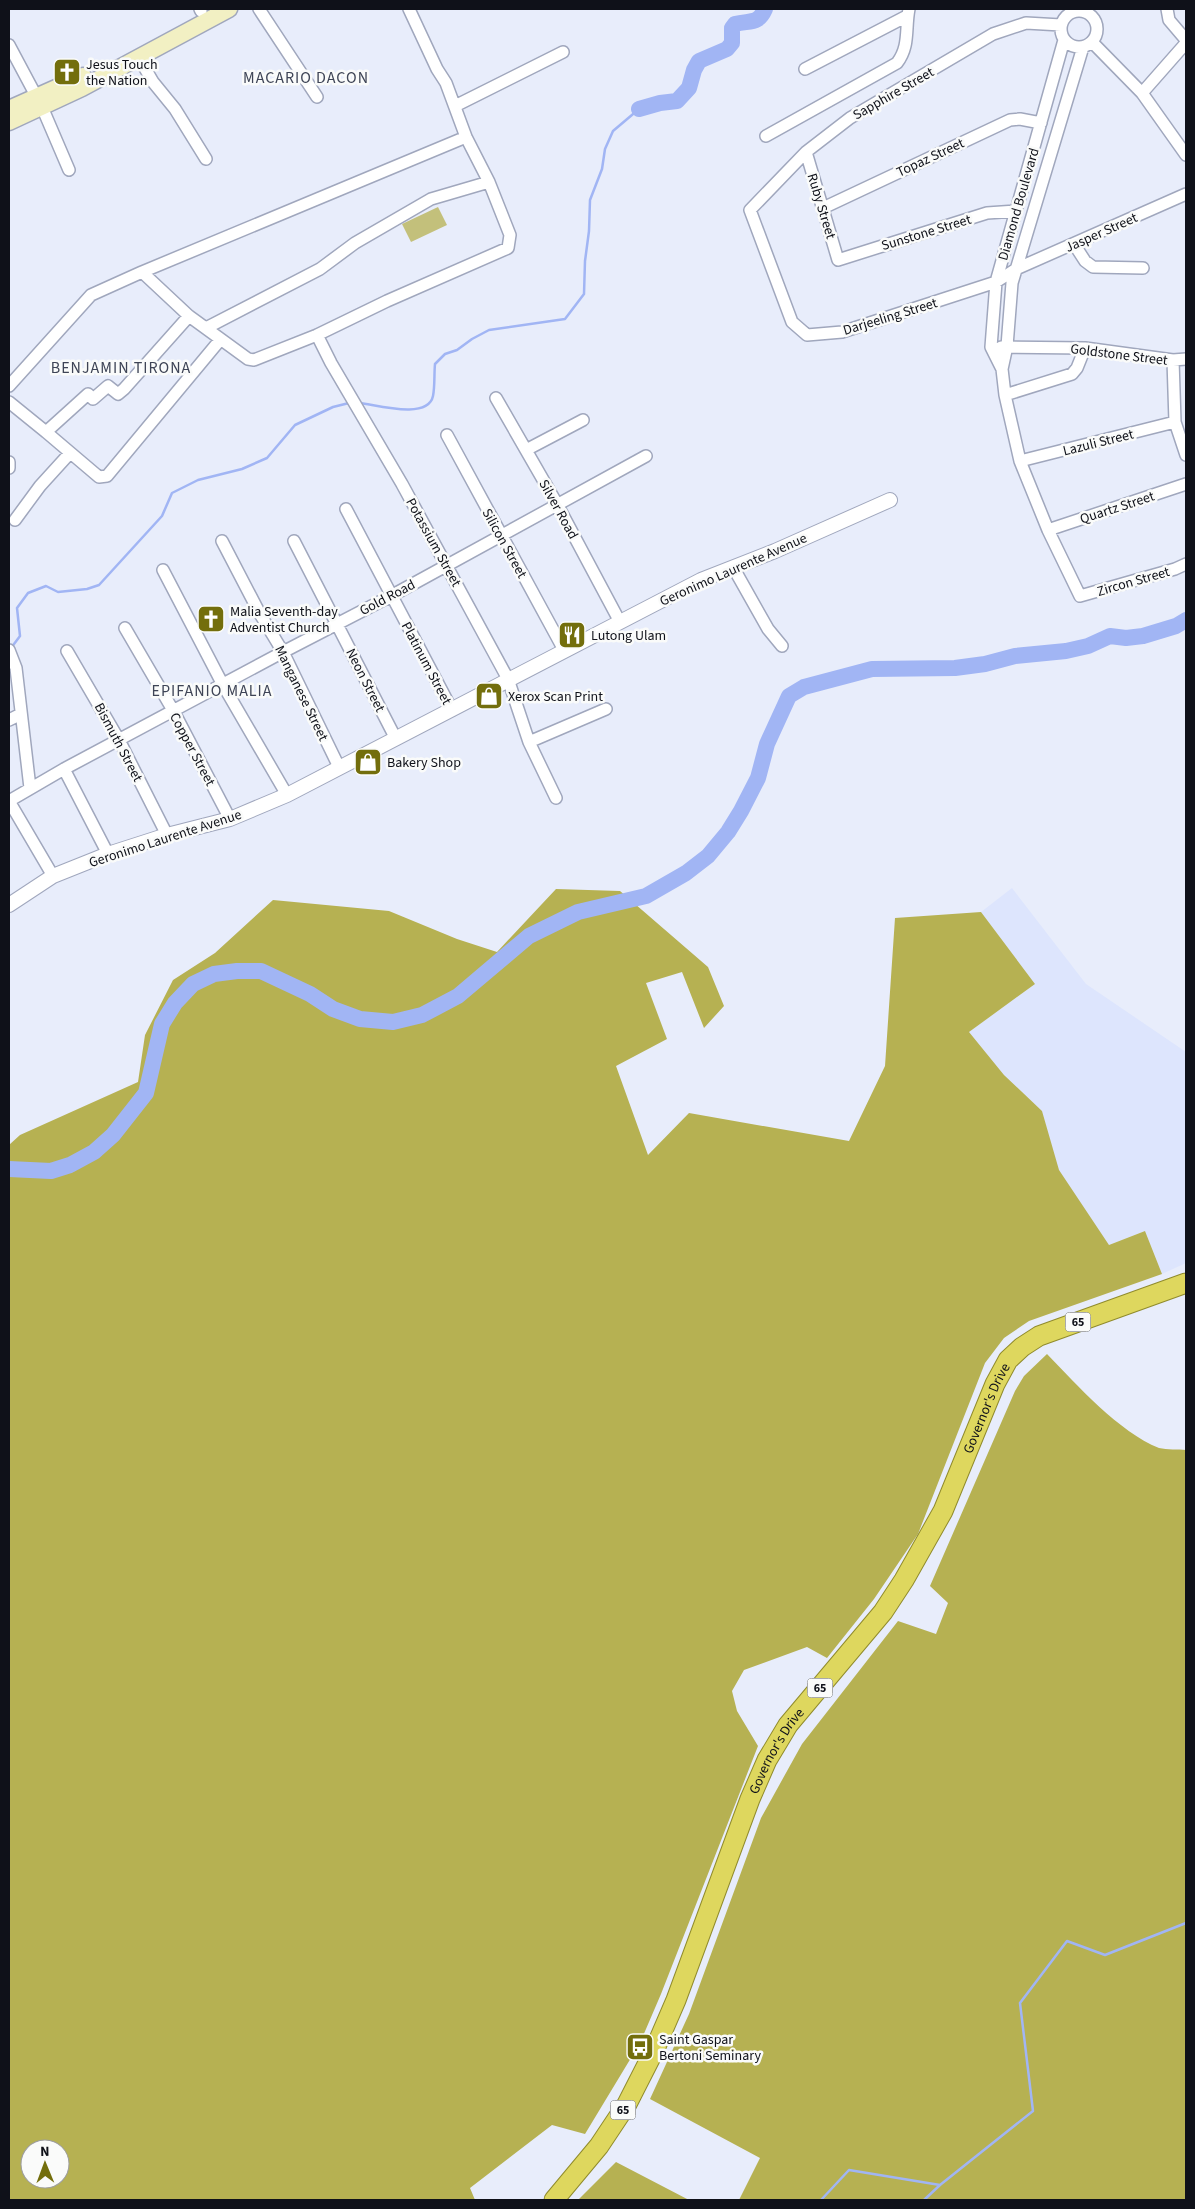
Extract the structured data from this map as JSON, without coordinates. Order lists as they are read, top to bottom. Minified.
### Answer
{"streets":{"highway":["65","Governor's Drive"],"street":["Sapphire Street","Topaz Street","Diamond Boulevard","Ruby Street","Sunstone Street","Jasper Street","Darjeeling Street","Goldstone Street","Lazuli Street","Quartz Street","Silver Road","Potassium Street","Silicon Street","Geronimo Laurente Avenue","Zircon Street","Gold Road","Platinum Street","Neon Street","Manganese Street","Bismuth Street","Copper Street"]},"crossings":[["Sapphire Street","Diamond Boulevard"],["Sapphire Street","Ruby Street"],["Sapphire Street","Darjeeling Street"],["Topaz Street","Diamond Boulevard"],["Topaz Street","Ruby Street"],["Diamond Boulevard","Sunstone Street"],["Diamond Boulevard","Jasper Street"],["Diamond Boulevard","Darjeeling Street"],["Diamond Boulevard","Goldstone Street"],["Diamond Boulevard","Lazuli Street"],["Diamond Boulevard","Quartz Street"],["Diamond Boulevard","Zircon Street"],["Ruby Street","Sunstone Street"],["Jasper Street","Darjeeling Street"],["Silver Road","Geronimo Laurente Avenue"],["Silver Road","Gold Road"],["Potassium Street","Geronimo Laurente Avenue"],["Potassium Street","Gold Road"],["Silicon Street","Geronimo Laurente Avenue"],["Silicon Street","Gold Road"],["Geronimo Laurente Avenue","Platinum Street"],["Geronimo Laurente Avenue","Neon Street"],["Geronimo Laurente Avenue","Manganese Street"],["Geronimo Laurente Avenue","Bismuth Street"],["Geronimo Laurente Avenue","Copper Street"],["Gold Road","Platinum Street"],["Gold Road","Neon Street"],["Gold Road","Manganese Street"],["Gold Road","Bismuth Street"],["Gold Road","Copper Street"]],"districts":["MACARIO DACON","BENJAMIN TIRONA","EPIFANIO MALIA"],"places":{"church":["Jesus Touch the Nation","Malia Seventh-day Adventist Church"],"restaurant":["Lutong Ulam"],"shop":["Xerox Scan Print","Bakery Shop"],"bus stop":["Saint Gaspar Bertoni Seminary"]},"north":"top"}
